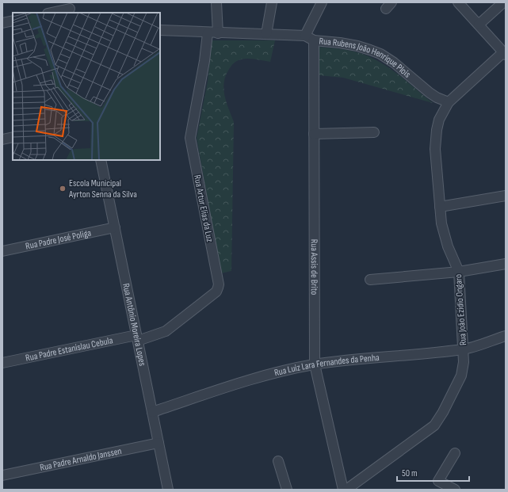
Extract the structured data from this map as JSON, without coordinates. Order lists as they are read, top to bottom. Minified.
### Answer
{"streets":{"street":["Rua Rubens João Henrique Plois","Rua Artur Elias da Luz","Rua Padre José Poliga","Rua Assis de Brito","Rua João Ezídio Ongaro","Rua Antônio Moreira Lopes","Rua Padre Estanislau Cebula","Rua Luiz Lara Fernandes da Penha","Rua Padre Arnaldo Janssen"]},"crossings":[["Rua Rubens João Henrique Plois","Rua Artur Elias da Luz"],["Rua Rubens João Henrique Plois","Rua Assis de Brito"],["Rua Rubens João Henrique Plois","Rua João Ezídio Ongaro"],["Rua Artur Elias da Luz","Rua Antônio Moreira Lopes"],["Rua Artur Elias da Luz","Rua Padre Estanislau Cebula"],["Rua Padre José Poliga","Rua Antônio Moreira Lopes"],["Rua Assis de Brito","Rua Luiz Lara Fernandes da Penha"],["Rua João Ezídio Ongaro","Rua Luiz Lara Fernandes da Penha"],["Rua Antônio Moreira Lopes","Rua Padre Estanislau Cebula"],["Rua Antônio Moreira Lopes","Rua Luiz Lara Fernandes da Penha"],["Rua Antônio Moreira Lopes","Rua Padre Arnaldo Janssen"]],"places":["Escola Municipal Ayrton Senna da Silva"],"scale_bar":"50 m"}
